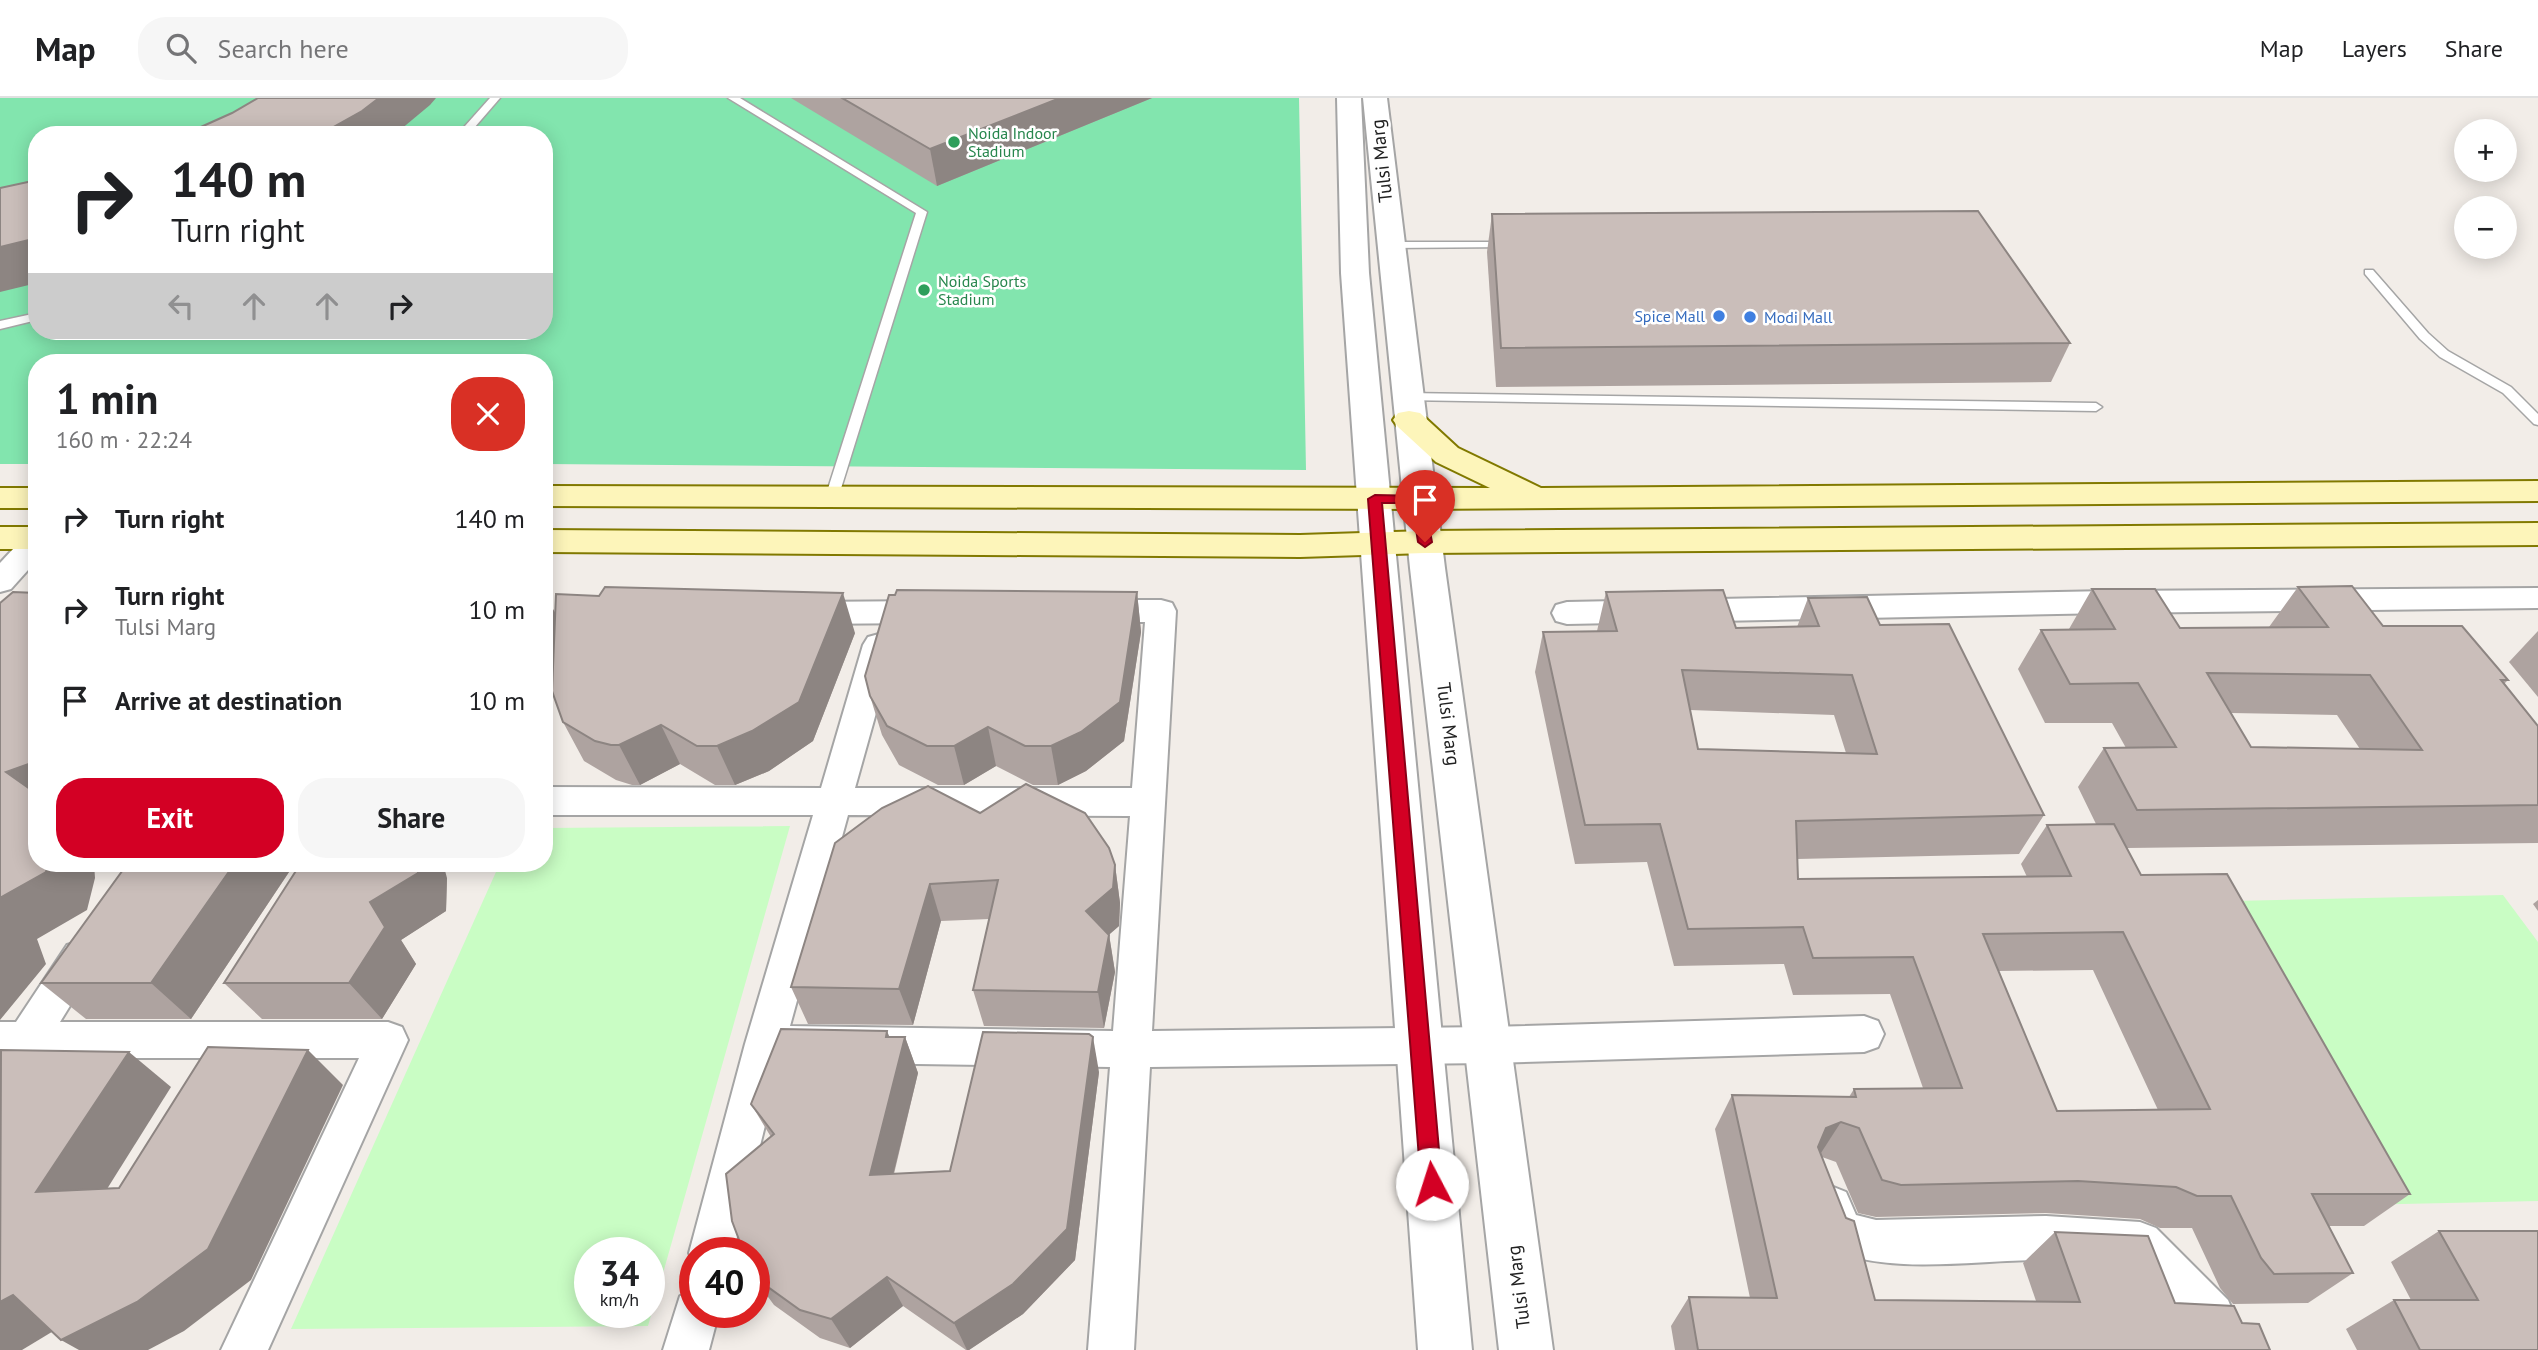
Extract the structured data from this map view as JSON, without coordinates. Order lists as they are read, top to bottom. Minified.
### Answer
{"streets":{"street":["Tulsi Marg"]},"places":["Noida Indoor Stadium","Noida Sports Stadium","Spice Mall","Modi Mall"],"page":{"header":"Map","search":"Search here","nav":["Map","Layers","Share"],"map_buttons":["+","−"],"turn":["140 m","Turn right"],"heading":["1 min","160 m · 22:24"],"list":[{"name":"Turn right","value":"140 m"},{"name":"Turn right","note":"Tulsi Marg","value":"10 m"},{"name":"Arrive at destination","value":"10 m"}],"buttons":["Exit","Share"],"speed":"34 km/h","limit":"40"}}
